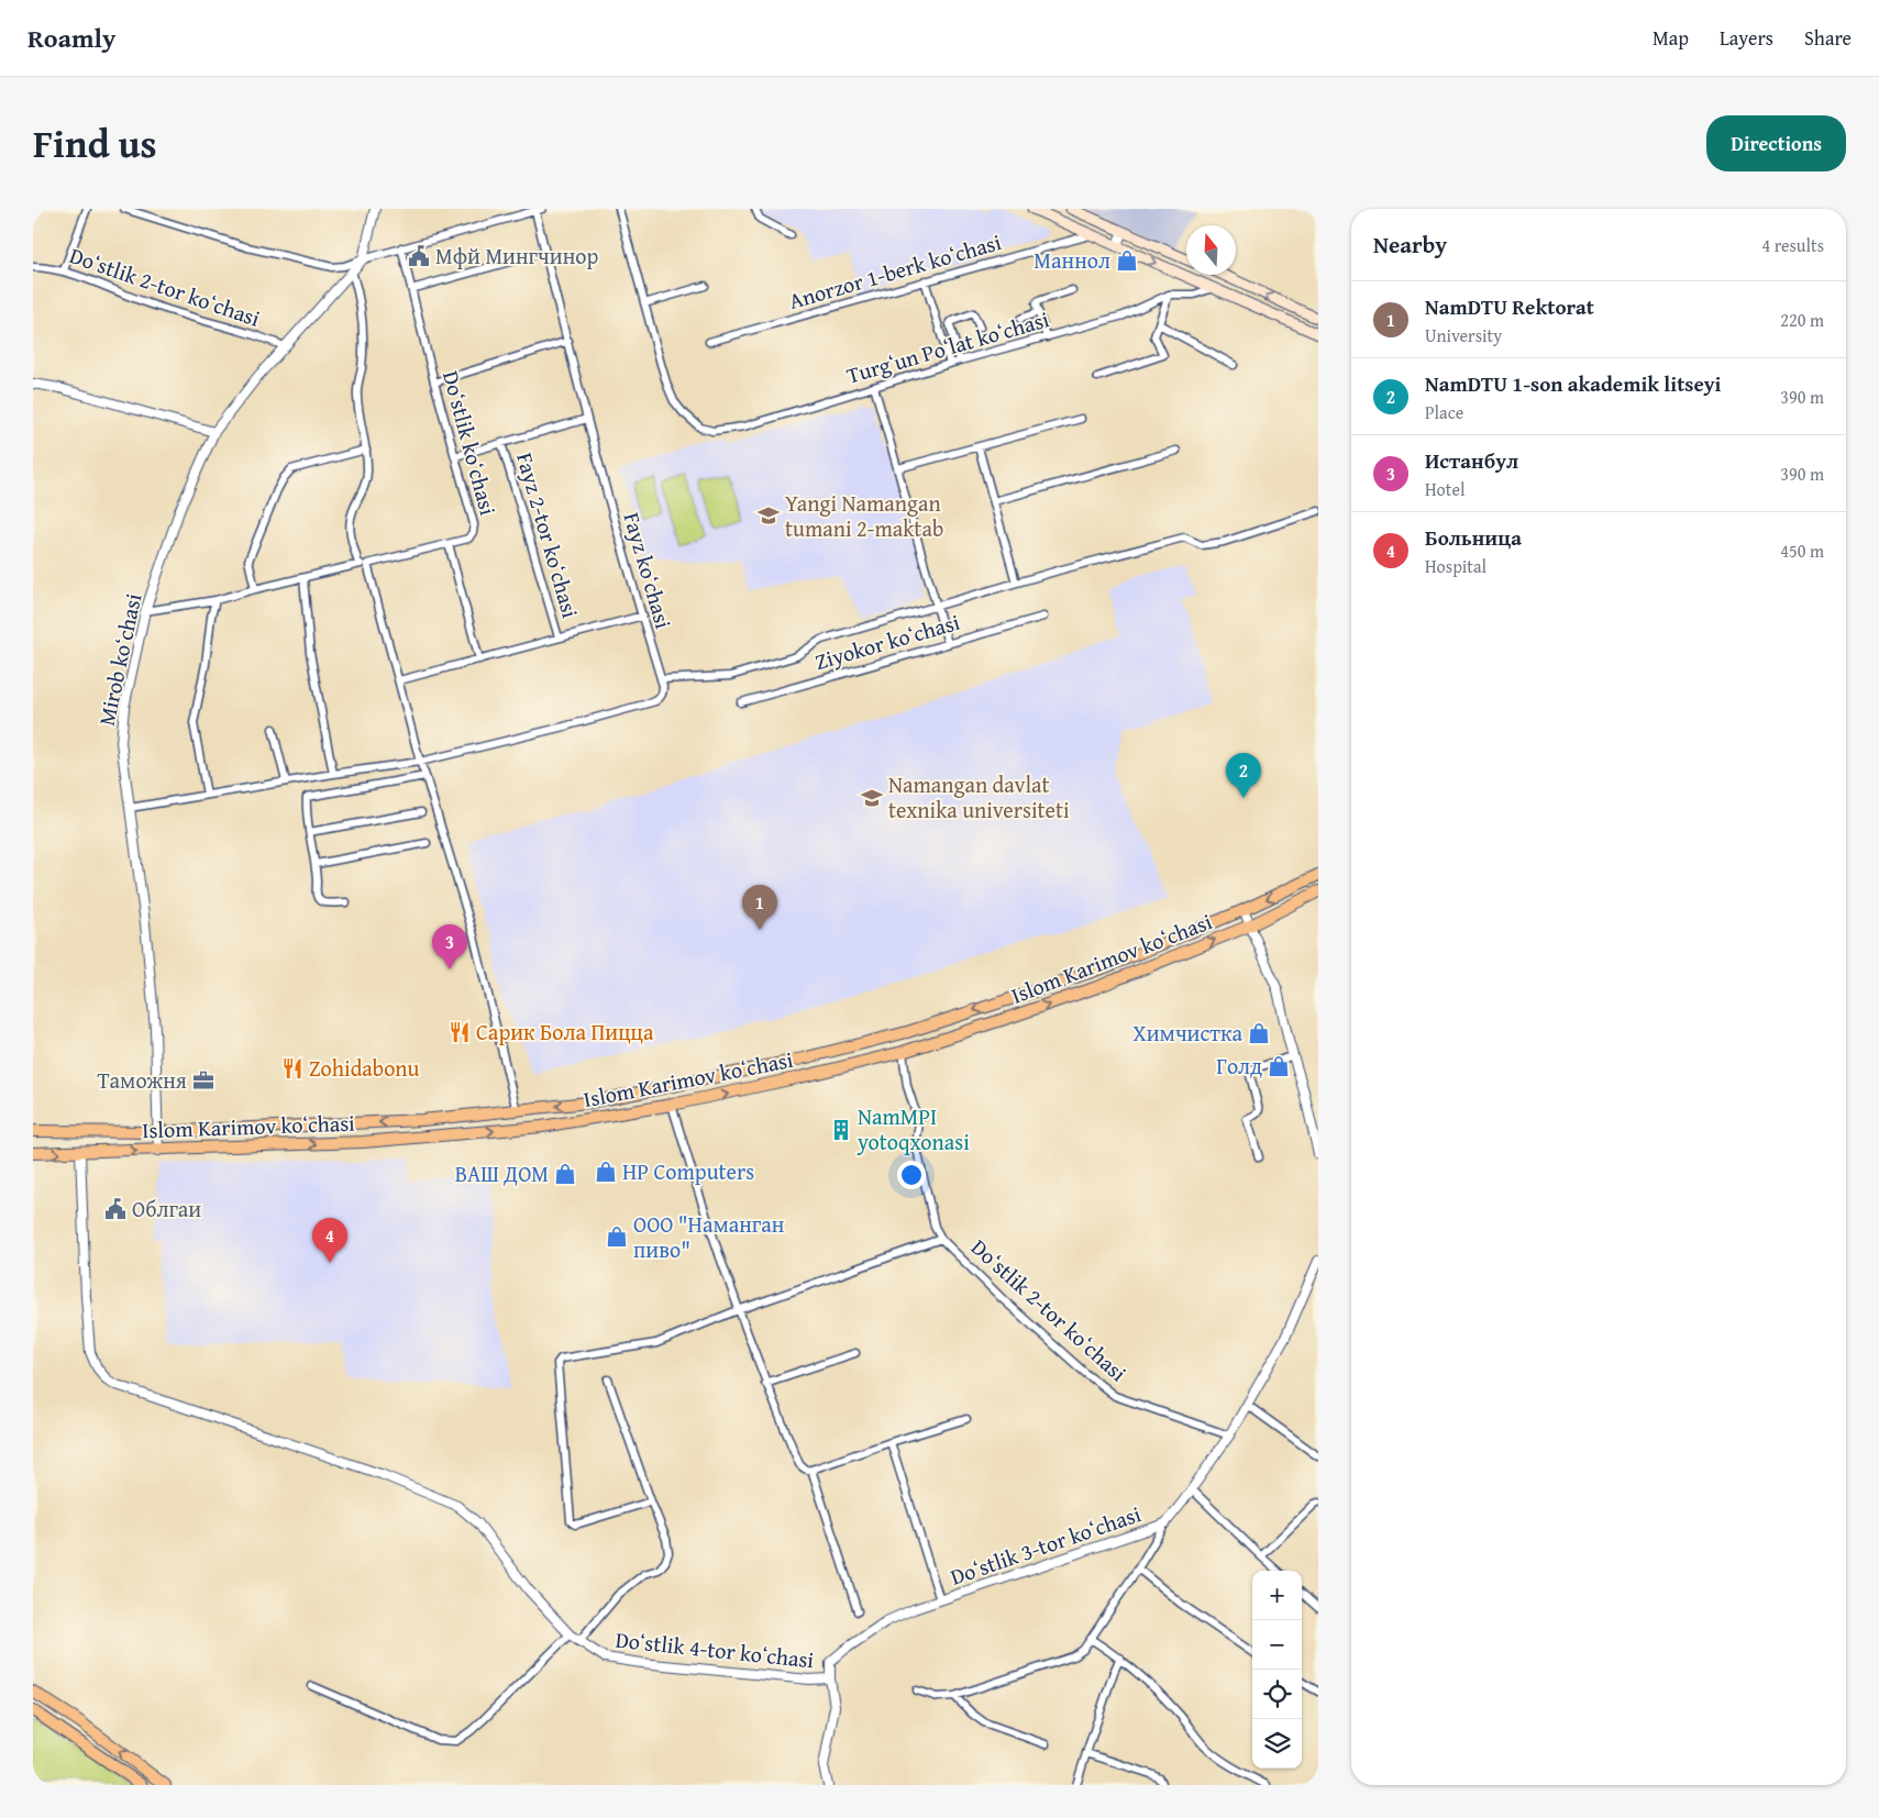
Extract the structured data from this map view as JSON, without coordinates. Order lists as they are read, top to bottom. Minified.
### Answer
{"streets":{"main road":["Islom Karimov koʻchasi"],"street":["Anorzor 1-berk koʻchasi","Doʻstlik 2-tor koʻchasi","Turgʻun Poʻlat koʻchasi","Doʻstlik koʻchasi","Fayz 2-tor koʻchasi","Fayz koʻchasi","Ziyokor koʻchasi","Mirob koʻchasi","Doʻstlik 3-tor koʻchasi","Doʻstlik 4-tor koʻchasi"]},"crossings":[["Doʻstlik 2-tor koʻchasi","Mirob koʻchasi"],["Doʻstlik 2-tor koʻchasi","Islom Karimov koʻchasi"],["Doʻstlik koʻchasi","Mirob koʻchasi"],["Mirob koʻchasi","Islom Karimov koʻchasi"],["Islom Karimov koʻchasi","Doʻstlik 4-tor koʻchasi"],["Doʻstlik 3-tor koʻchasi","Doʻstlik 4-tor koʻchasi"]],"places":{"public building":["Мфй Мингчинор","Облгаи"],"shop":["Маннол","Химчистка","Голд","HP Computers","ВАШ ДОМ","ООО \"Наманган пиво\""],"school or university":["Yangi Namangan tumani 2-maktab","Namangan davlat texnika universiteti"],"restaurant":["Сарик Бола Пицца","Zohidabonu"],"office":["Таможня"],"building":["NamMPI yotoqxonasi"]},"north":"top","page":{"header":"Roamly","nav":["Map","Layers","Share"],"title":"Find us","buttons":"Directions","heading":["Nearby","4 results"],"list":[{"mark":"1","name":"NamDTU Rektorat","note":"University","value":"220 m"},{"mark":"2","name":"NamDTU 1-son akademik litseyi","note":"Place","value":"390 m"},{"mark":"3","name":"Истанбул","note":"Hotel","value":"390 m"},{"mark":"4","name":"Больница","note":"Hospital","value":"450 m"}],"pins":["2","1","3","4"],"map_buttons":["+","−"]}}
